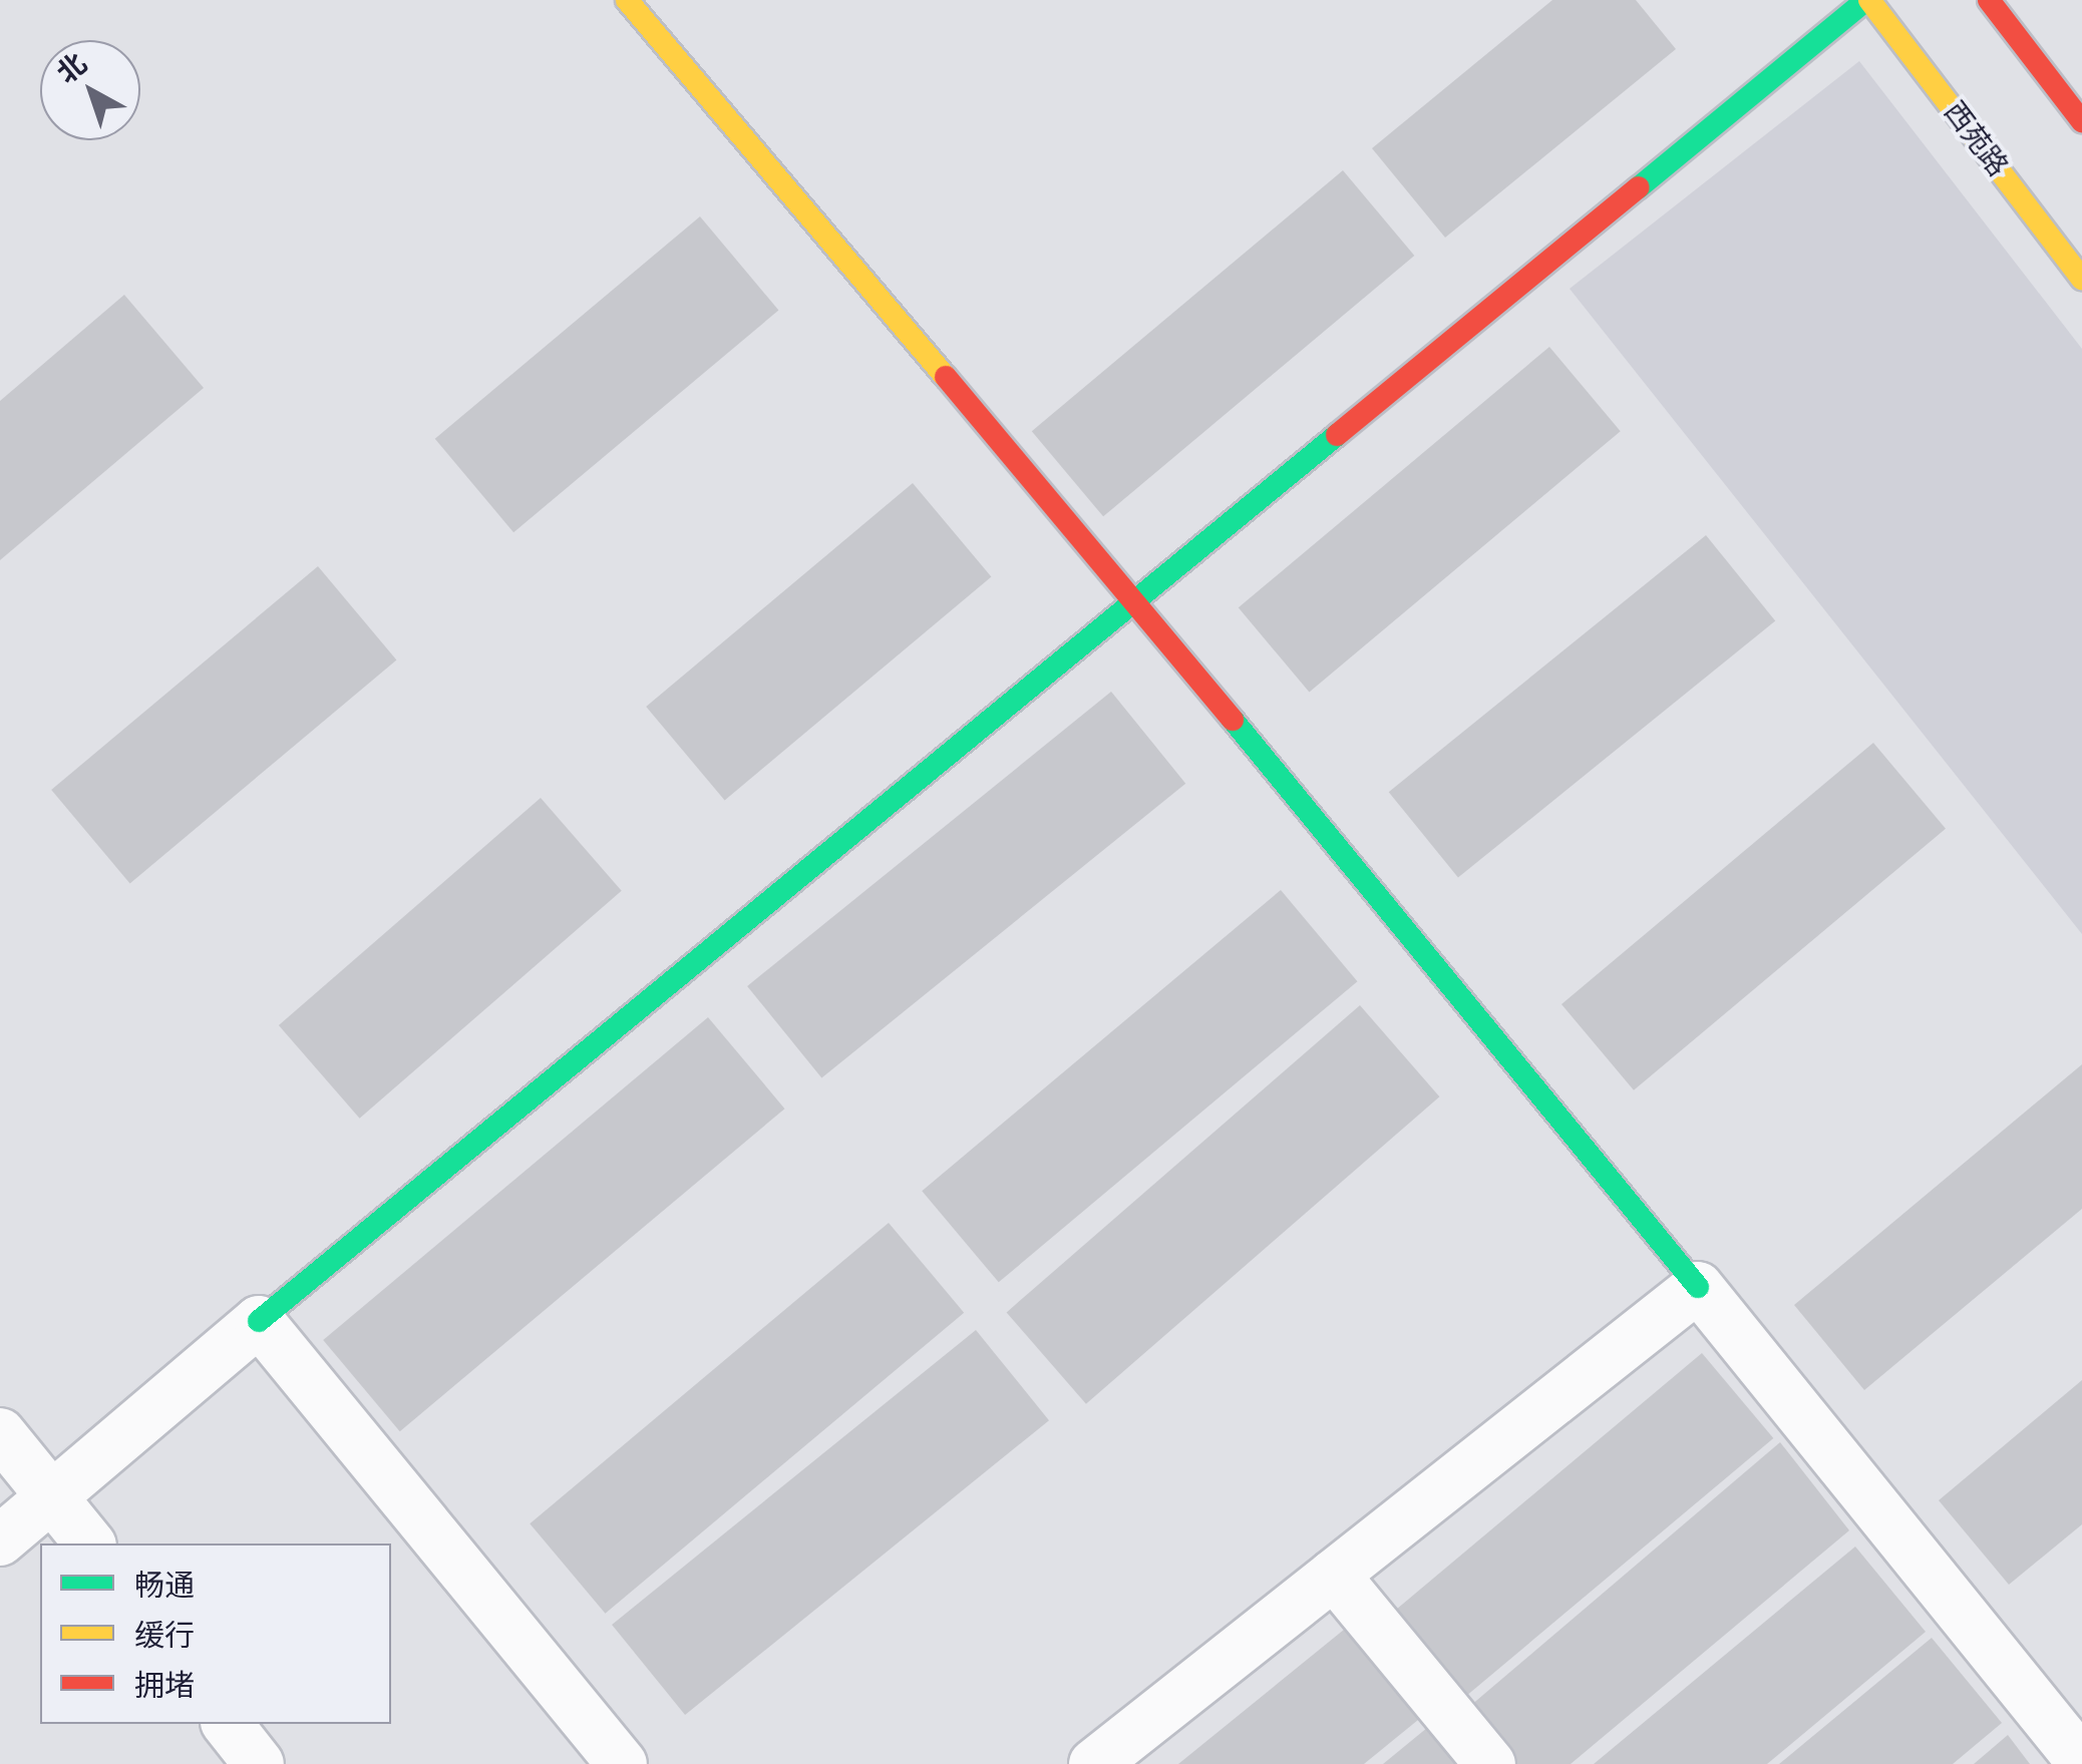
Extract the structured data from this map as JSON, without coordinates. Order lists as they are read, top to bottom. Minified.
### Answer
{"streets":{"street":["西苑路"]},"legend":["畅通","缓行","拥堵"],"north":"top left"}
